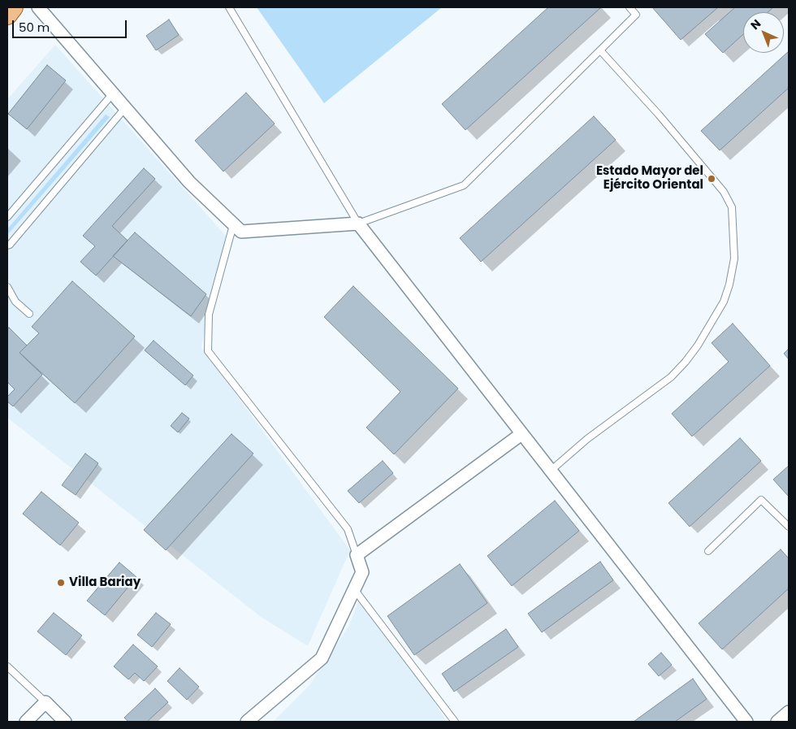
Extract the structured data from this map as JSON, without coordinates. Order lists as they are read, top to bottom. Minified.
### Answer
{"places":["Estado Mayor del Ejército Oriental","Villa Bariay"],"scale_bar":"50 m","north":"top left"}
